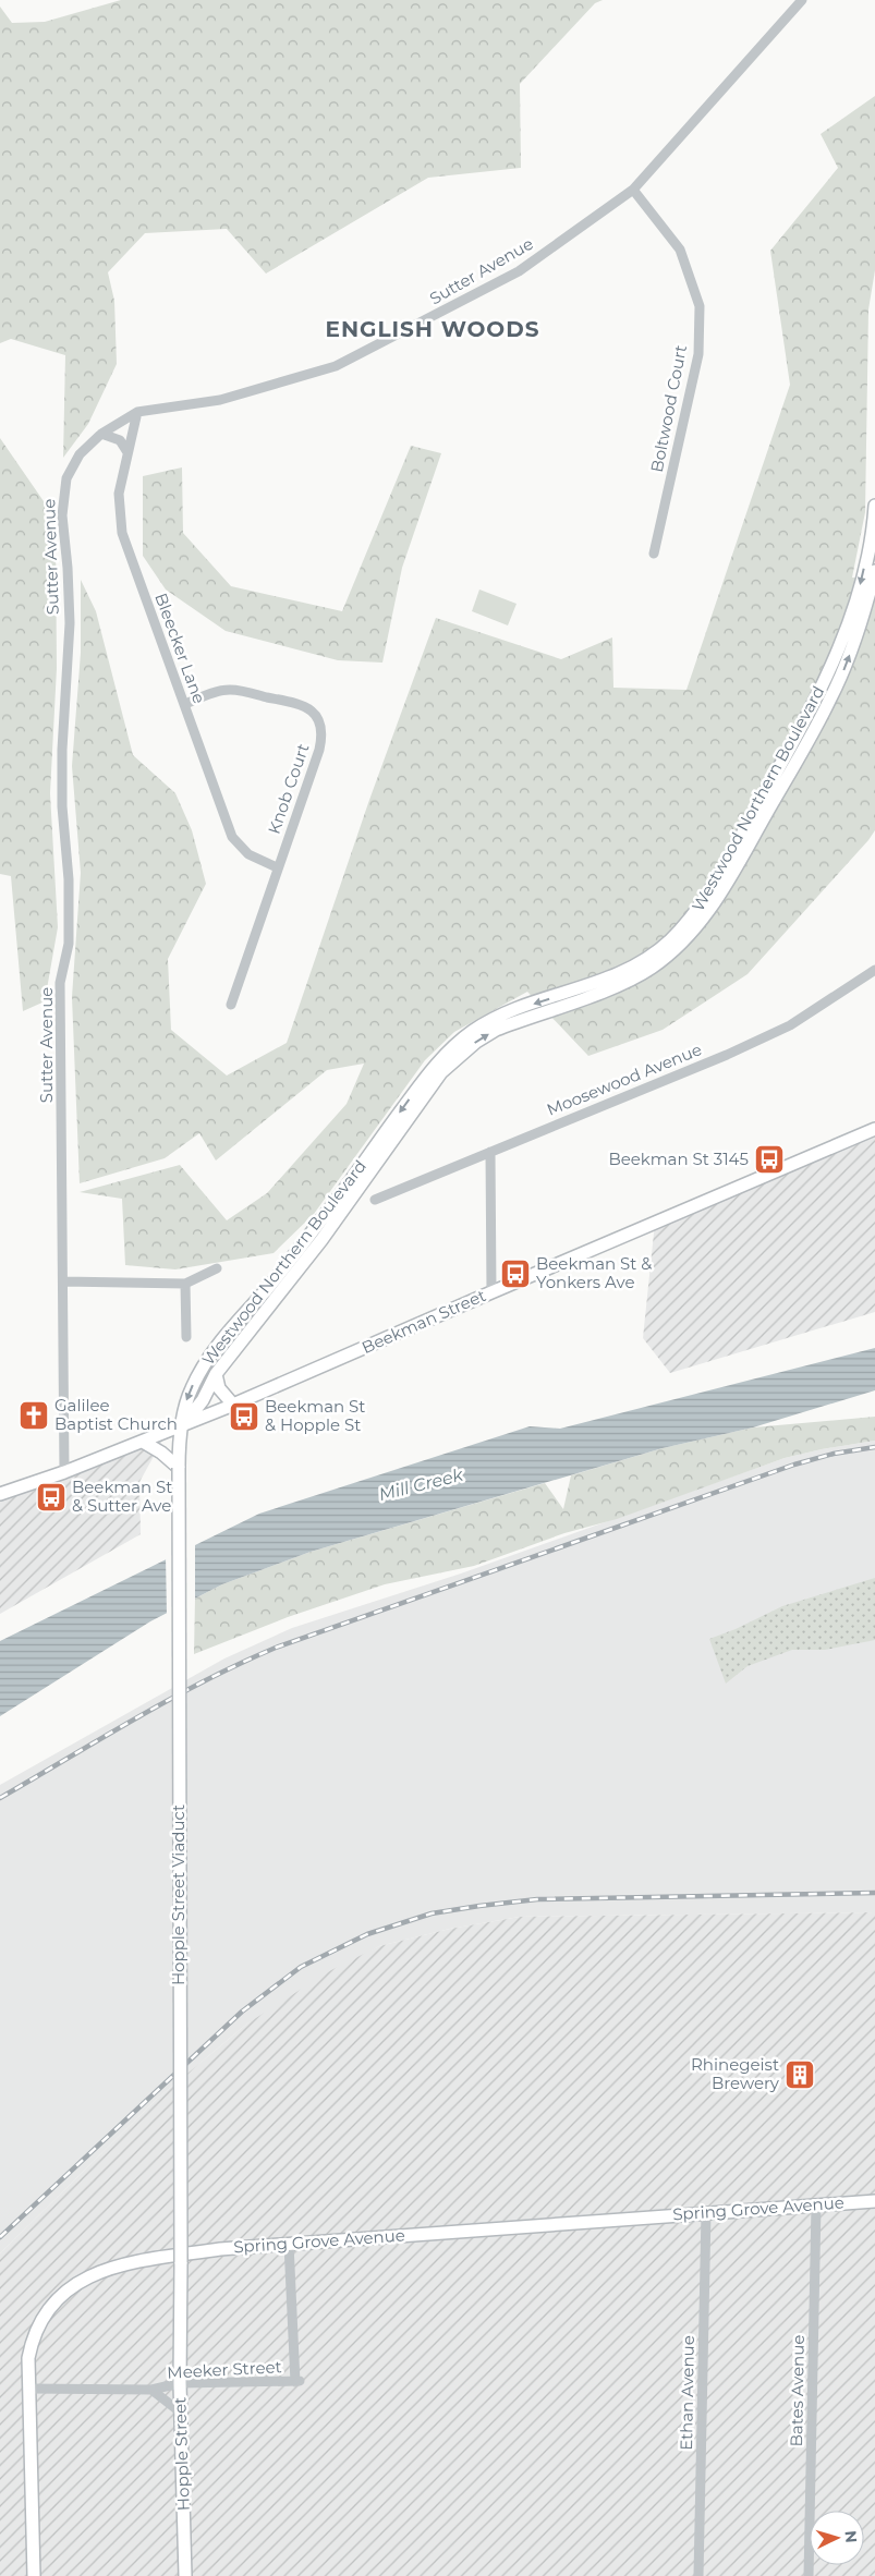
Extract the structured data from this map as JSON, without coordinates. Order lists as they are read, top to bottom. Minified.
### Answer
{"streets":{"main road":["Westwood Northern Boulevard","Beekman Street","Hopple Street Viaduct","Spring Grove Avenue","Hopple Street"],"street":["Sutter Avenue","Boltwood Court","Bleecker Lane","Knob Court","Moosewood Avenue","Meeker Street","Bates Avenue","Ethan Avenue"]},"crossings":[["Sutter Avenue","Boltwood Court"],["Sutter Avenue","Bleecker Lane"],["Sutter Avenue","Beekman Street"],["Bleecker Lane","Knob Court"],["Westwood Northern Boulevard","Beekman Street"],["Hopple Street Viaduct","Hopple Street"],["Spring Grove Avenue","Meeker Street"],["Spring Grove Avenue","Bates Avenue"],["Spring Grove Avenue","Ethan Avenue"],["Meeker Street","Hopple Street"]],"districts":["ENGLISH WOODS"],"water":["Mill Creek"],"places":{"bus stop":["Beekman St 3145","Beekman St & Yonkers Ave","Beekman St & Hopple St","Beekman St & Sutter Ave"],"church":["Galilee Baptist Church"],"building":["Rhinegeist Brewery"]},"north":"right"}
